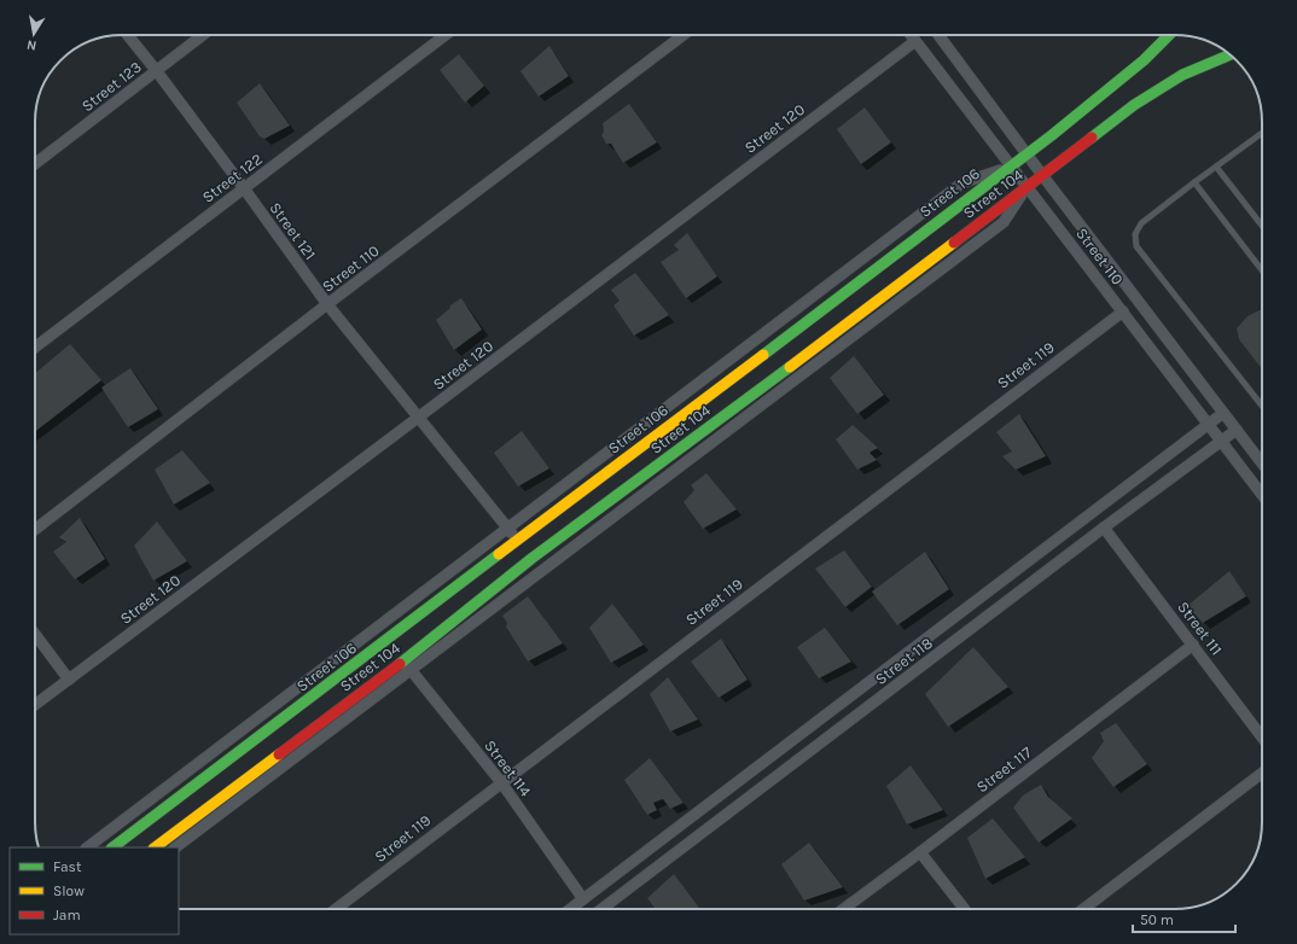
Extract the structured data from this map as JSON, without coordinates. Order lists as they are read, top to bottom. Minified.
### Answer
{"streets":{"street":["Street 123","Street 120","Street 122","Street 106","Street 104","Street 121","Street 110","Street 119","Street 111","Street 118","Street 114","Street 117"]},"crossings":[["Street 123","Street 121"],["Street 120","Street 121"],["Street 120","Street 110"],["Street 122","Street 121"],["Street 106","Street 104"],["Street 106","Street 121"],["Street 106","Street 110"],["Street 104","Street 110"],["Street 104","Street 114"],["Street 121","Street 110"],["Street 110","Street 119"],["Street 110","Street 118"],["Street 119","Street 114"],["Street 111","Street 118"],["Street 111","Street 117"]],"legend":["Fast","Slow","Jam"],"scale_bar":"50 m","north":"bottom"}
